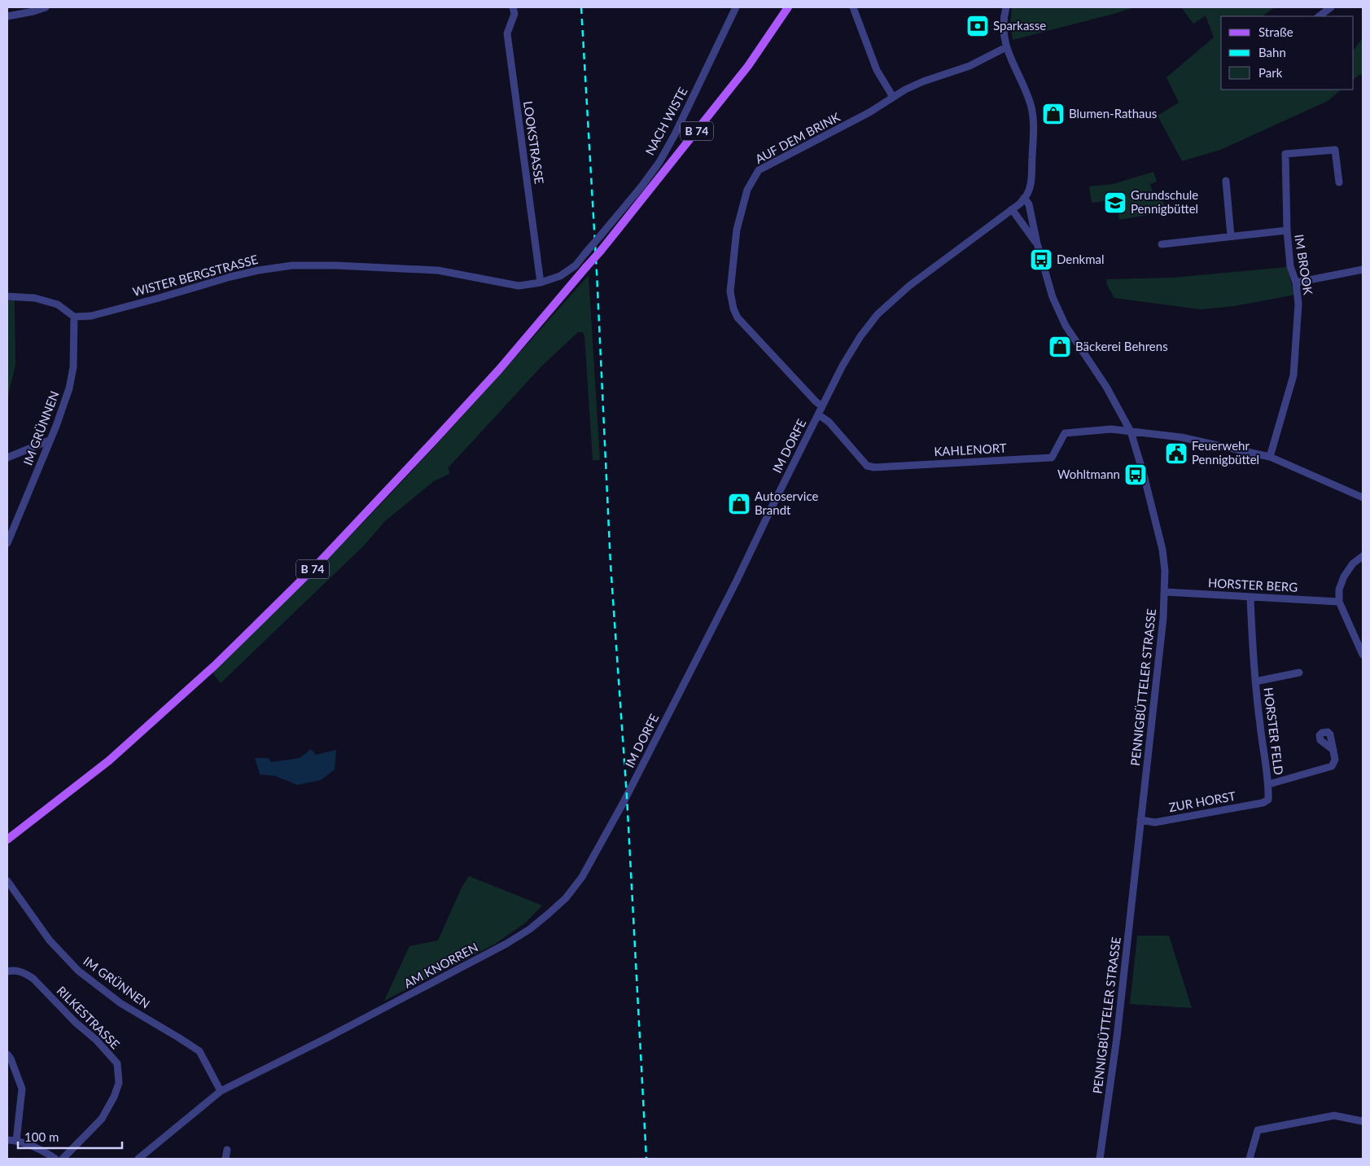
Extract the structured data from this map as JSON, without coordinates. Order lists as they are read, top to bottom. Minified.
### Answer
{"streets":{"main road":["B 74"],"street":["NACH WISTE","AUF DEM BRINK","LOOKSTRASSE","IM BROOK","WISTER BERGSTRASSE","IM GRÜNNEN","IM DORFE","KAHLENORT","HORSTER BERG","PENNIGBÜTTELER STRASSE","HORSTER FELD","ZUR HORST","AM KNORREN","RILKESTRASSE"]},"crossings":[["NACH WISTE","WISTER BERGSTRASSE"],["AUF DEM BRINK","IM DORFE"],["LOOKSTRASSE","WISTER BERGSTRASSE"],["WISTER BERGSTRASSE","IM GRÜNNEN"],["IM GRÜNNEN","AM KNORREN"],["IM DORFE","KAHLENORT"],["IM DORFE","PENNIGBÜTTELER STRASSE"],["IM DORFE","AM KNORREN"],["KAHLENORT","PENNIGBÜTTELER STRASSE"],["HORSTER BERG","PENNIGBÜTTELER STRASSE"],["HORSTER BERG","HORSTER FELD"],["PENNIGBÜTTELER STRASSE","ZUR HORST"],["HORSTER FELD","ZUR HORST"]],"places":{"bank":["Sparkasse"],"shop":["Blumen-Rathaus","Bäckerei Behrens","Autoservice Brandt"],"school or university":["Grundschule Pennigbüttel"],"bus stop":["Denkmal","Wohltmann"],"public building":["Feuerwehr Pennigbüttel"]},"legend":["Straße","Bahn","Park"],"scale_bar":"100 m"}
